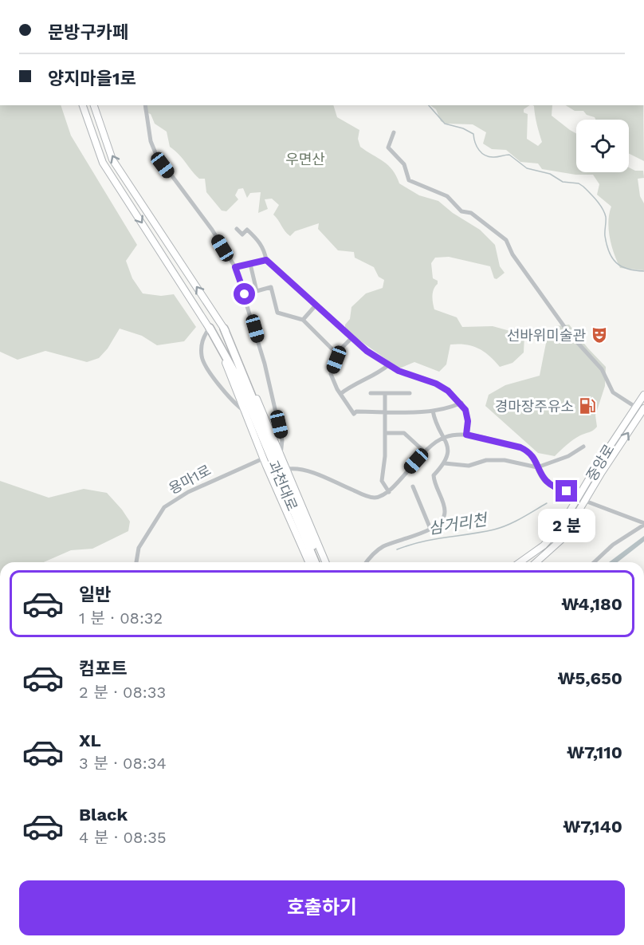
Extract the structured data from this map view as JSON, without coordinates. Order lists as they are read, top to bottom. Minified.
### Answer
{"streets":{"highway":["과천대로"],"main road":["중앙로"],"street":["용마1로"]},"water":["삼거리천"],"parks":["우면산"],"places":{"theatre":["선바위미술관"],"fuel station":["경마장주유소"]},"page":{"banner":["문방구카페","양지마을1로"],"bubble":"2 분","list":[{"name":"일반","note":"1 분 · 08:32","value":"₩4,180"},{"name":"컴포트","note":"2 분 · 08:33","value":"₩5,650"},{"name":"XL","note":"3 분 · 08:34","value":"₩7,110"},{"name":"Black","note":"4 분 · 08:35","value":"₩7,140"}],"buttons":"호출하기"}}
